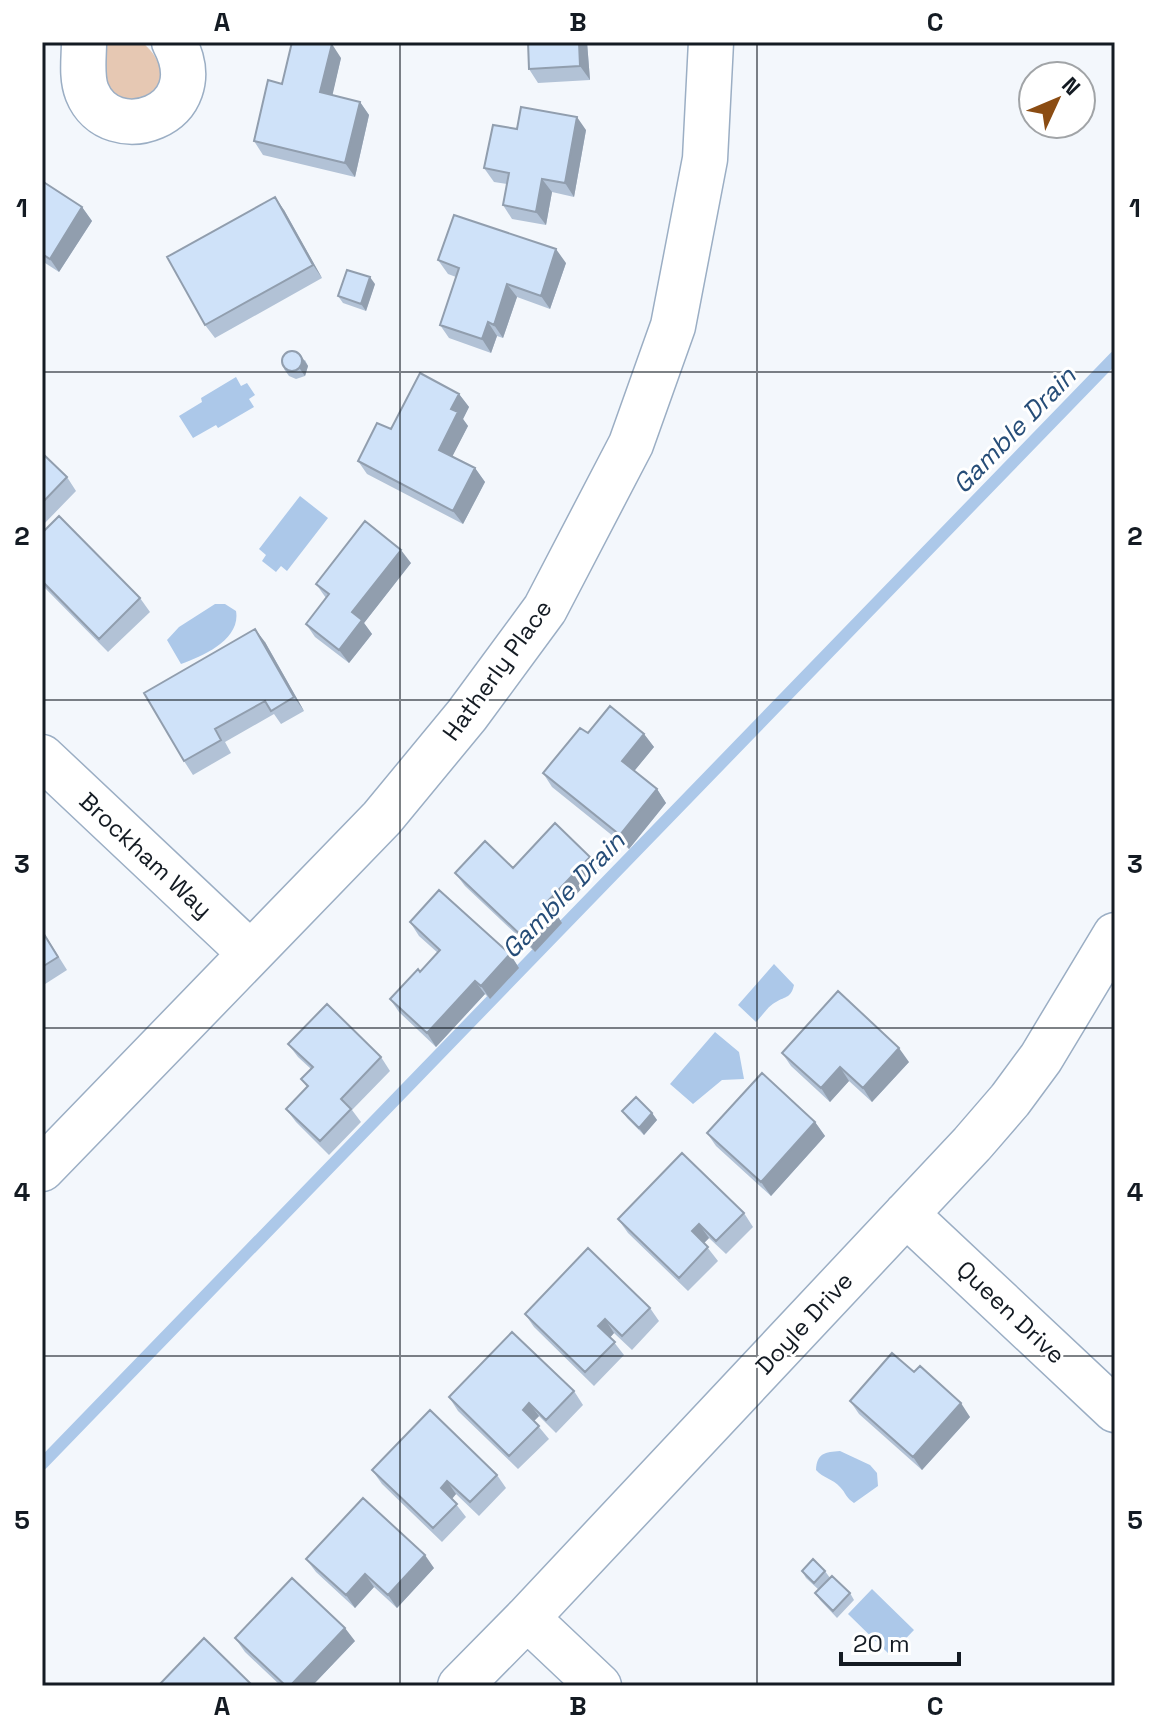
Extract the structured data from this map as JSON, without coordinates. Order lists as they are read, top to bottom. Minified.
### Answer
{"streets":{"street":["Hatherly Place","Brockham Way","Queen Drive","Doyle Drive"]},"crossings":[["Hatherly Place","Brockham Way"],["Queen Drive","Doyle Drive"]],"water":["Gamble Drain"],"scale_bar":"20 m","north":"top right","grid":{"columns":["A","B","C"],"rows":["1","2","3","4","5"]}}
